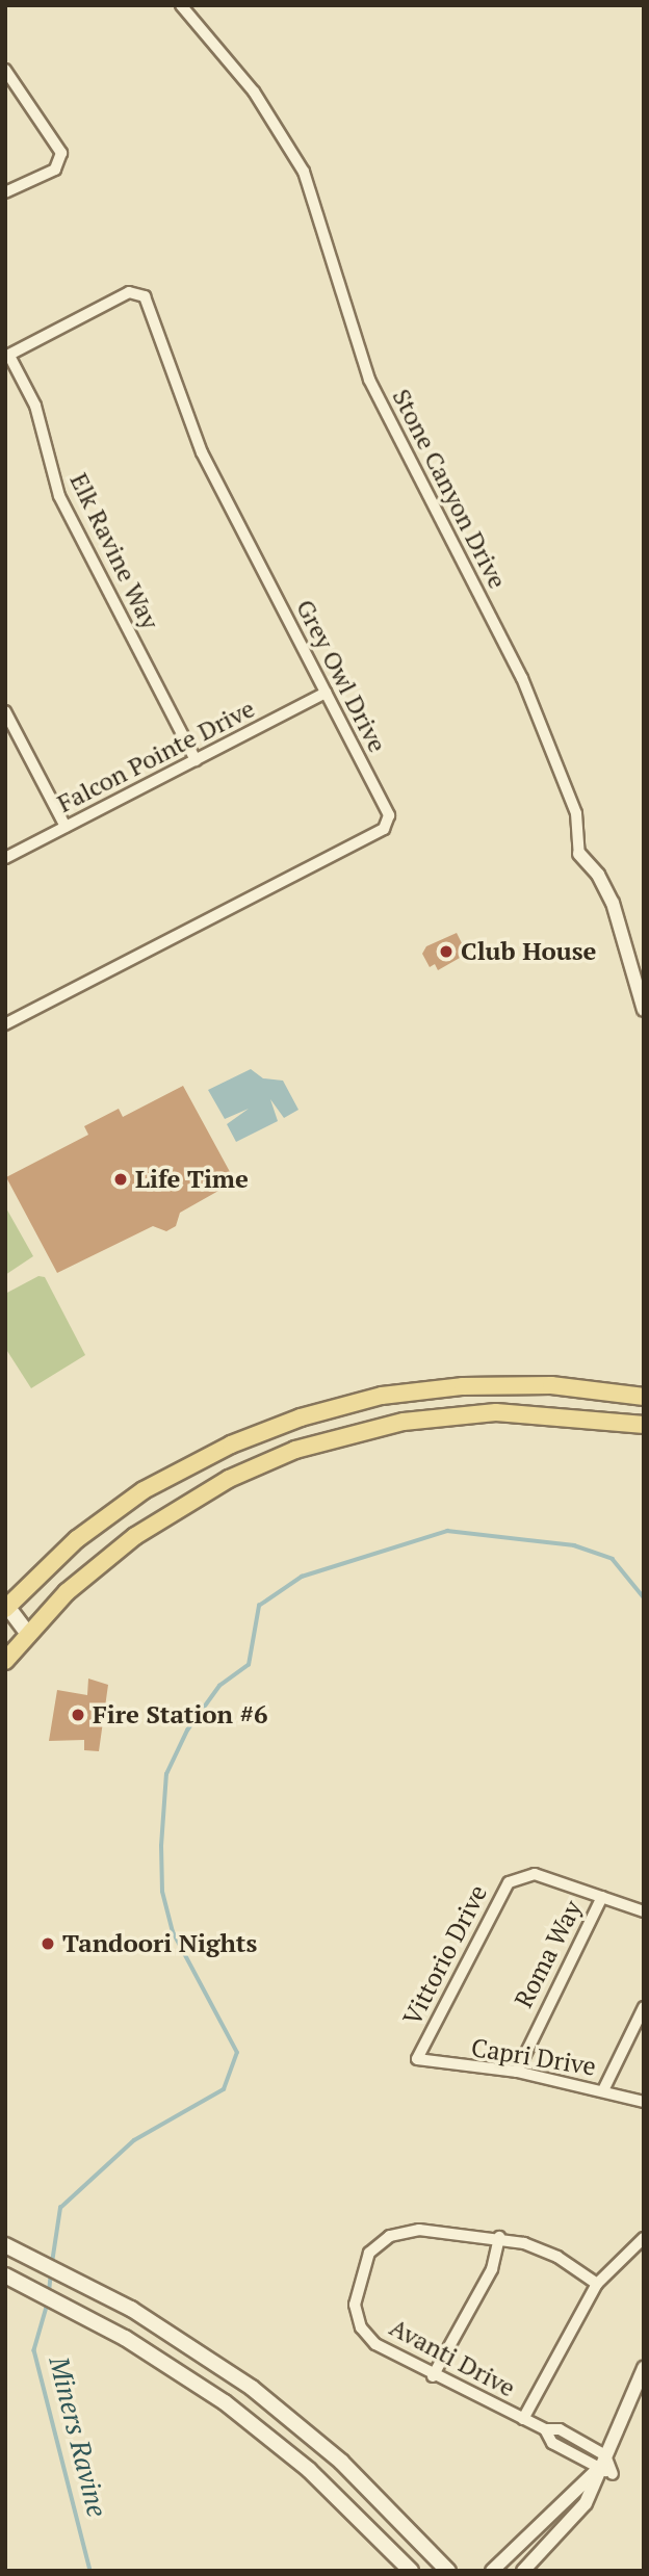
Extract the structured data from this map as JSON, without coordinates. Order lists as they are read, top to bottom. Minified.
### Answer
{"streets":{"street":["Stone Canyon Drive","Elk Ravine Way","Grey Owl Drive","Falcon Pointe Drive","Roma Way","Vittorio Drive","Capri Drive","Avanti Drive"]},"crossings":[["Elk Ravine Way","Grey Owl Drive"],["Elk Ravine Way","Falcon Pointe Drive"],["Grey Owl Drive","Falcon Pointe Drive"],["Roma Way","Vittorio Drive"],["Roma Way","Capri Drive"],["Vittorio Drive","Capri Drive"]],"water":["Miners Ravine"],"places":["Club House","Life Time","Fire Station #6","Tandoori Nights"]}
